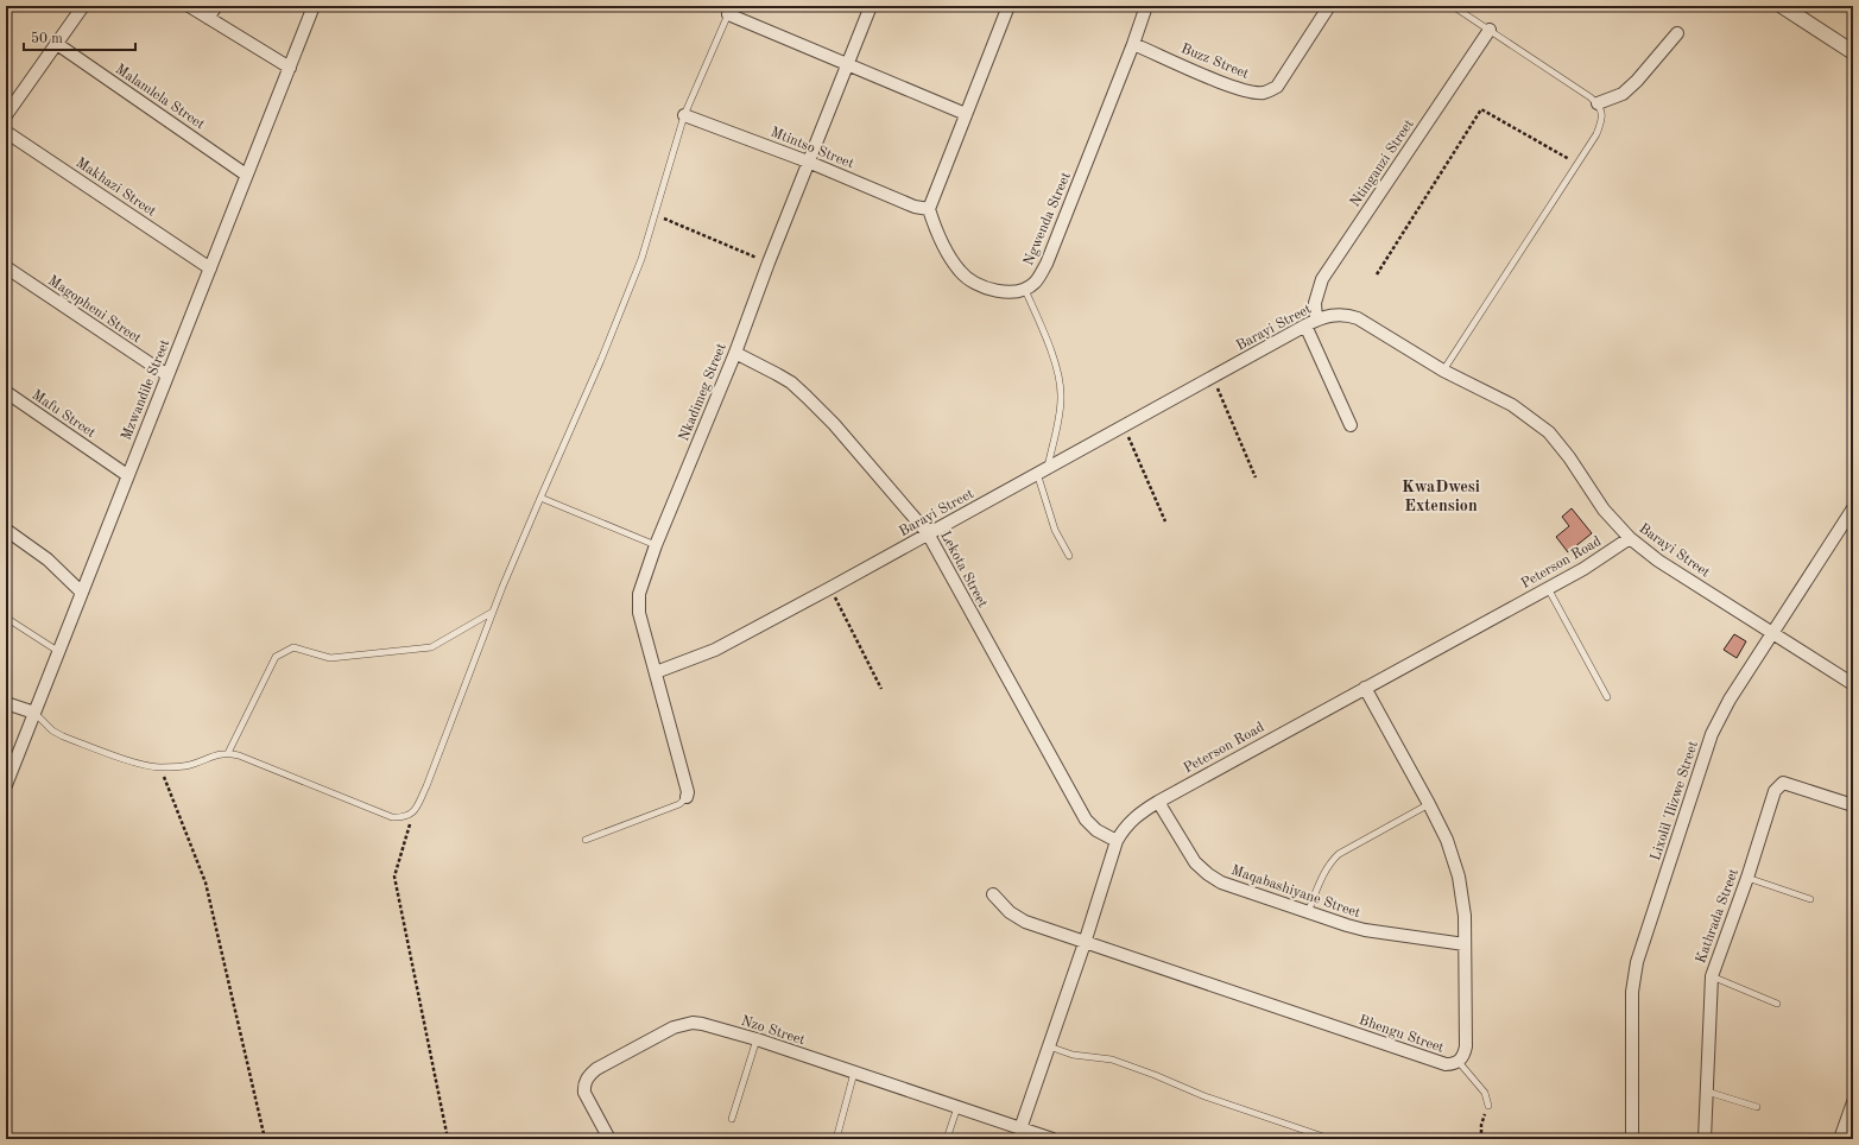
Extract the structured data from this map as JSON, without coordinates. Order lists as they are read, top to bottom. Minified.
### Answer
{"streets":{"street":["Buzz Street","Malamlela Street","Mtintso Street","Ntinganzi Street","Makhazi Street","Ngwenda Street","Magopheni Street","Barayi Street","Mzwandile Street","Nkadimeg Street","Mafu Street","Peterson Road","Lekota Street","Lixolil 'Ilizwe Street","Maqabashiyane Street","Kathrada Street","Nzo Street","Bhengu Street"]},"crossings":[["Buzz Street","Ngwenda Street"],["Malamlela Street","Mzwandile Street"],["Mtintso Street","Nkadimeg Street"],["Ntinganzi Street","Barayi Street"],["Makhazi Street","Mzwandile Street"],["Magopheni Street","Mzwandile Street"],["Barayi Street","Nkadimeg Street"],["Barayi Street","Peterson Road"],["Barayi Street","Lekota Street"],["Barayi Street","Lixolil 'Ilizwe Street"],["Mzwandile Street","Mafu Street"],["Nkadimeg Street","Lekota Street"],["Peterson Road","Lekota Street"],["Peterson Road","Maqabashiyane Street"],["Peterson Road","Nzo Street"],["Peterson Road","Bhengu Street"],["Maqabashiyane Street","Bhengu Street"]],"districts":["KwaDwesi Extension"],"scale_bar":"50 m"}
